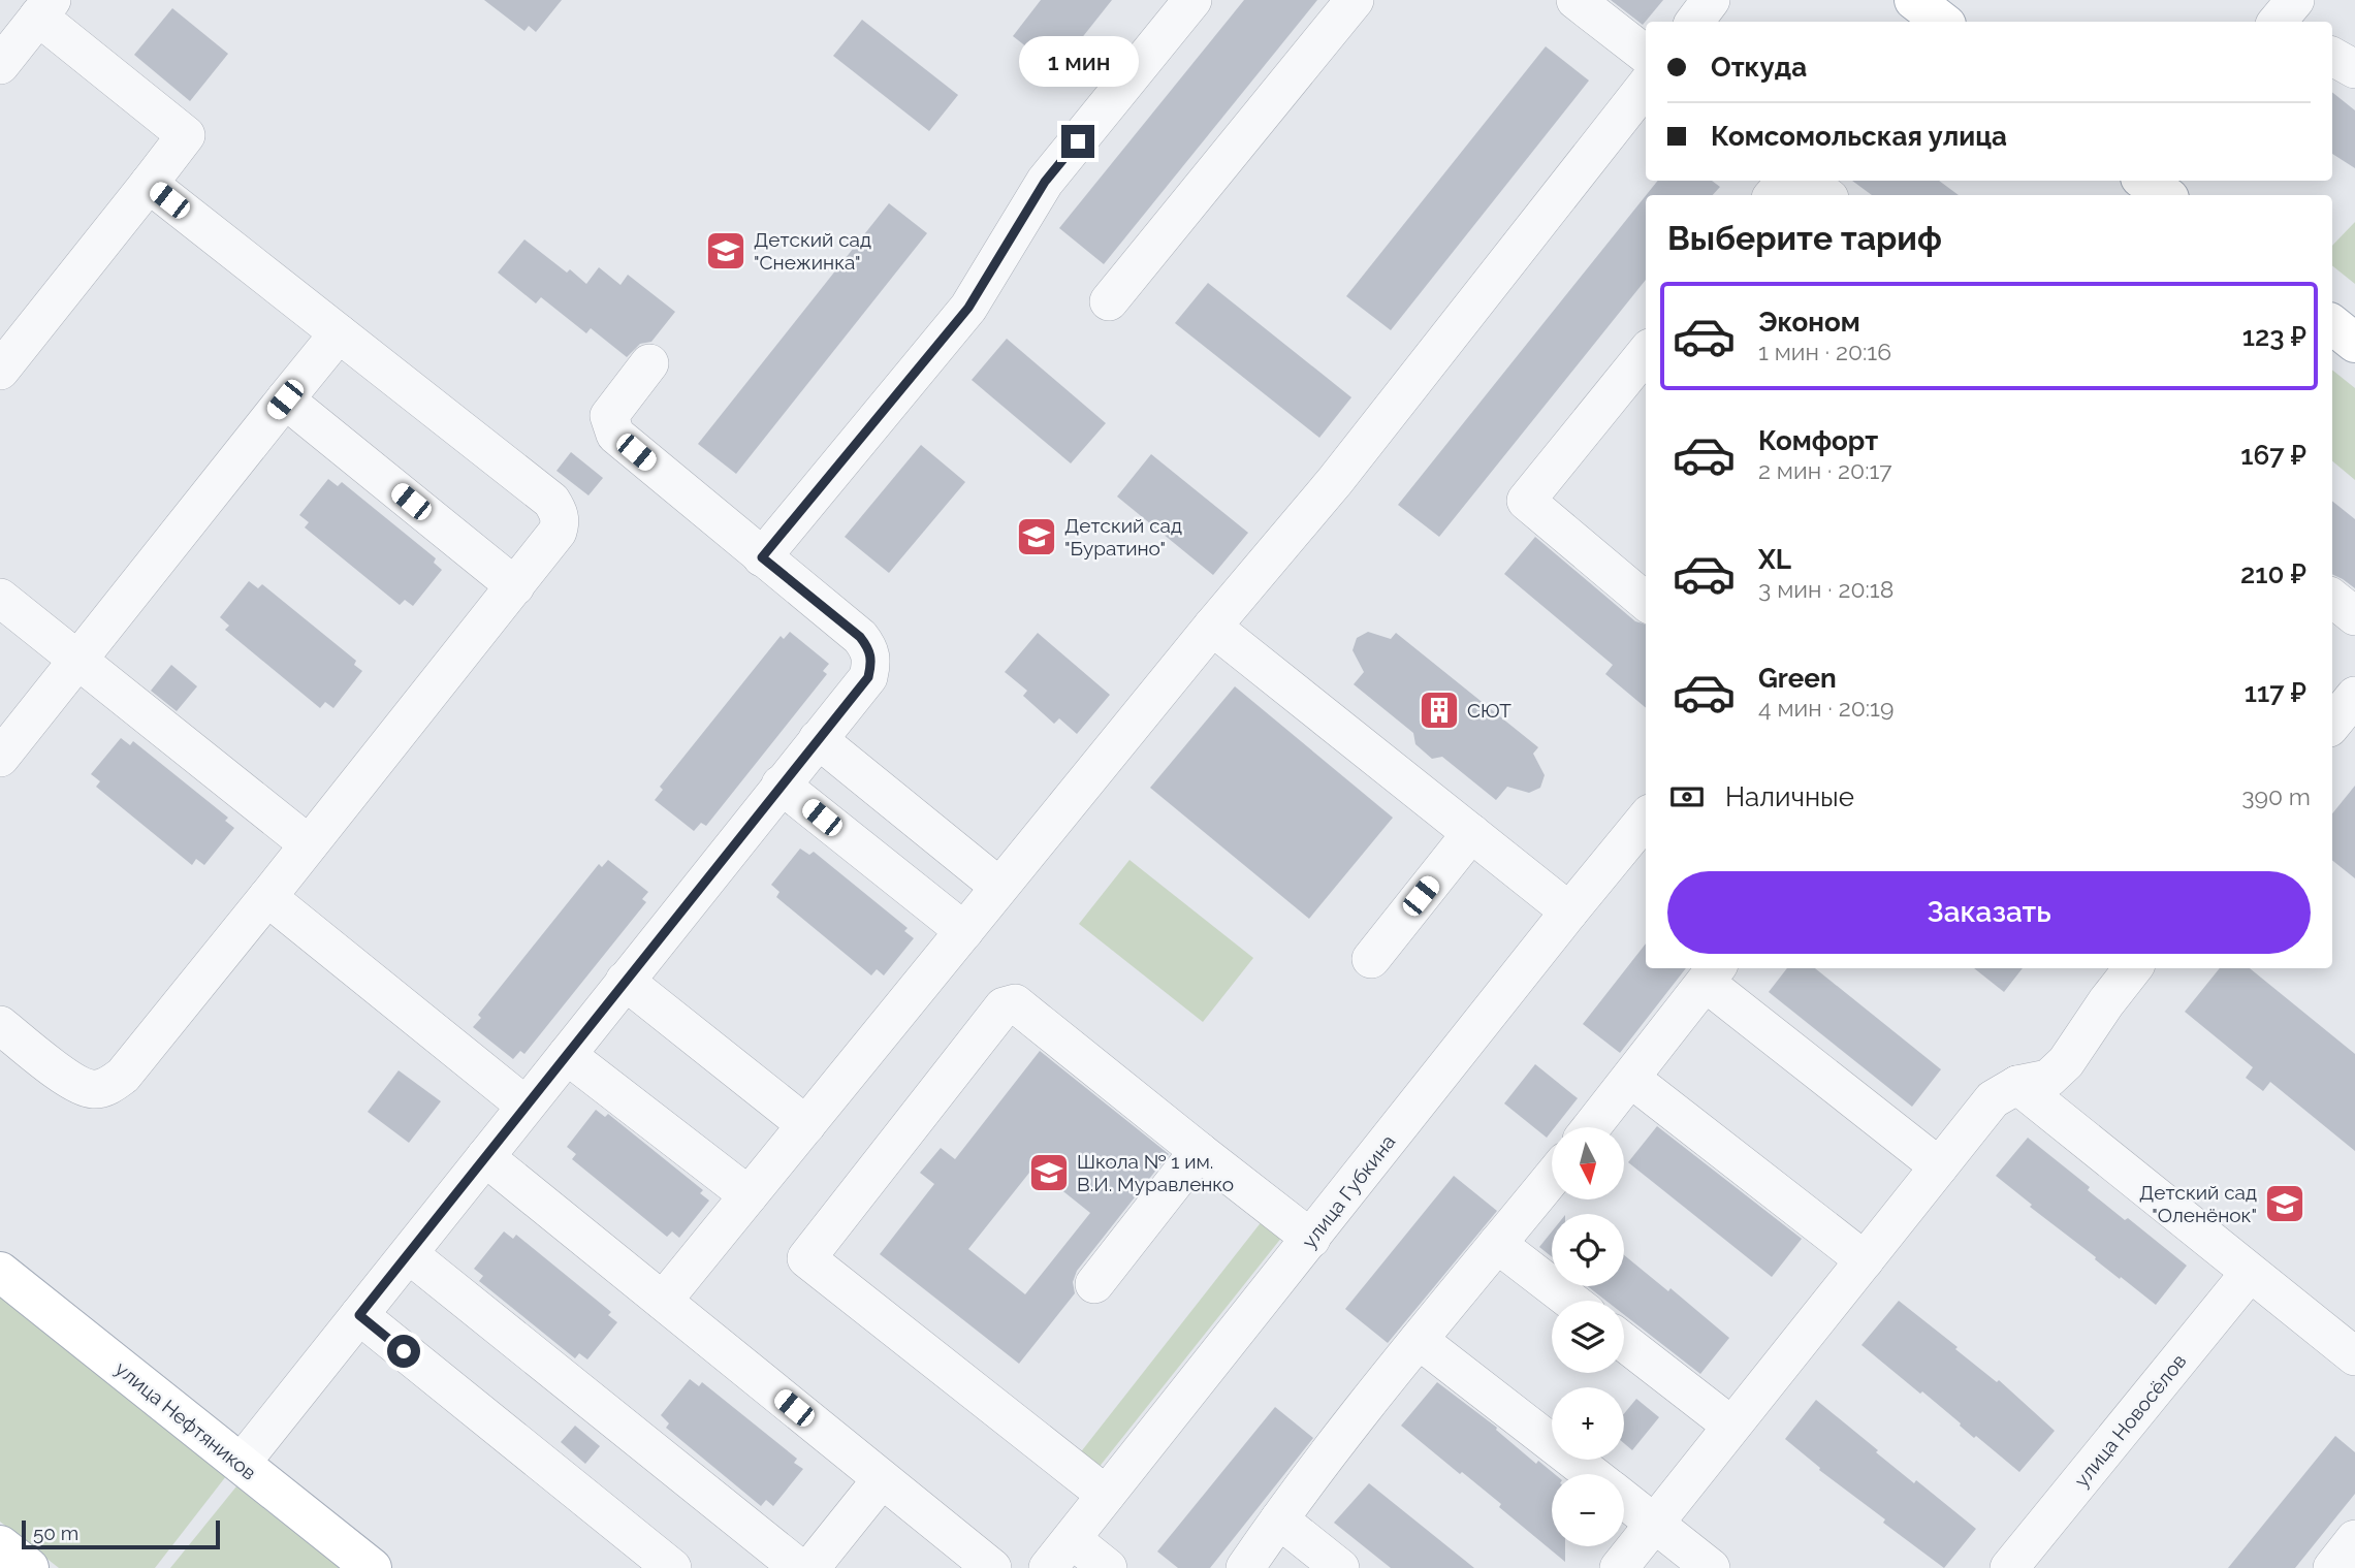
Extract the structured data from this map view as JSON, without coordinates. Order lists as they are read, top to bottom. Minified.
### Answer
{"streets":{"main road":["улица Нефтяников"],"street":["улица Губкина","улица Новосёлов"]},"places":{"school or university":["Детский сад \"Снежинка\"","Детский сад \"Буратино\"","Школа № 1 им. В.И. Муравленко","Детский сад \"Оленёнок\""],"building":["СЮТ"]},"scale_bar":"50 m","north":"bottom","page":{"banner":["Откуда","Комсомольская улица"],"bubble":"1 мин","heading":"Выберите тариф","list":[{"name":"Эконом","note":"1 мин · 20:16","value":"123 ₽"},{"name":"Комфорт","note":"2 мин · 20:17","value":"167 ₽"},{"name":"XL","note":"3 мин · 20:18","value":"210 ₽"},{"name":"Green","note":"4 мин · 20:19","value":"117 ₽"}],"pay":["Наличные","390 m"],"buttons":"Заказать","map_buttons":["+","−"],"scale":"50 m"}}
